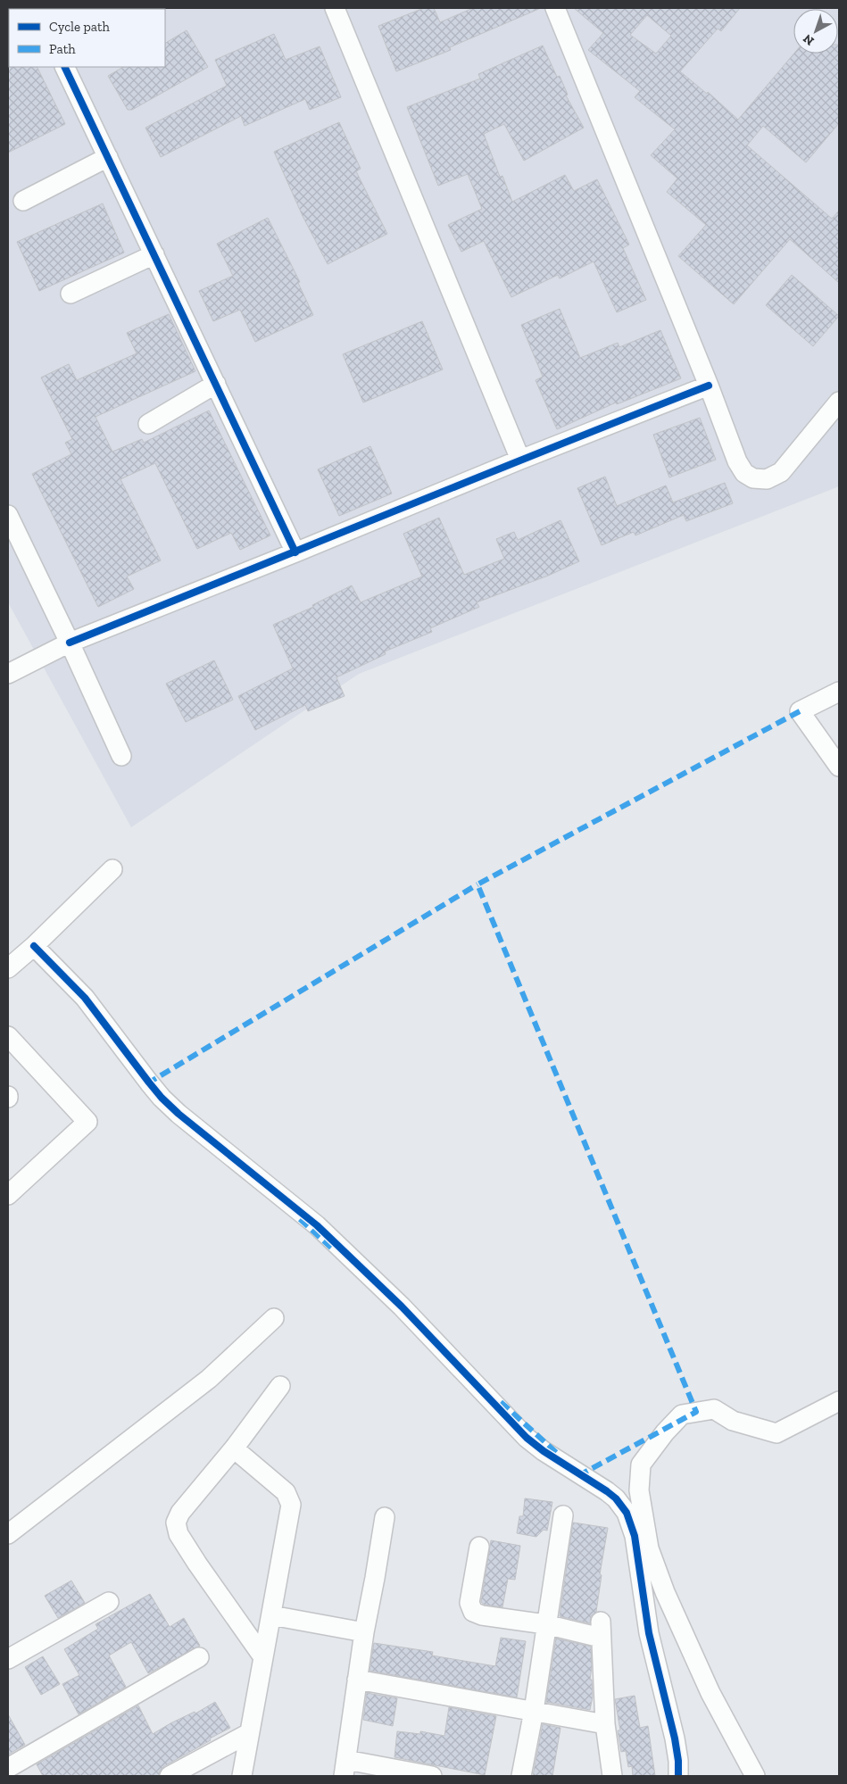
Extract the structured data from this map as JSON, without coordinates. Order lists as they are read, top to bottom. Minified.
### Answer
{"legend":["Cycle path","Path"],"north":"bottom left"}
